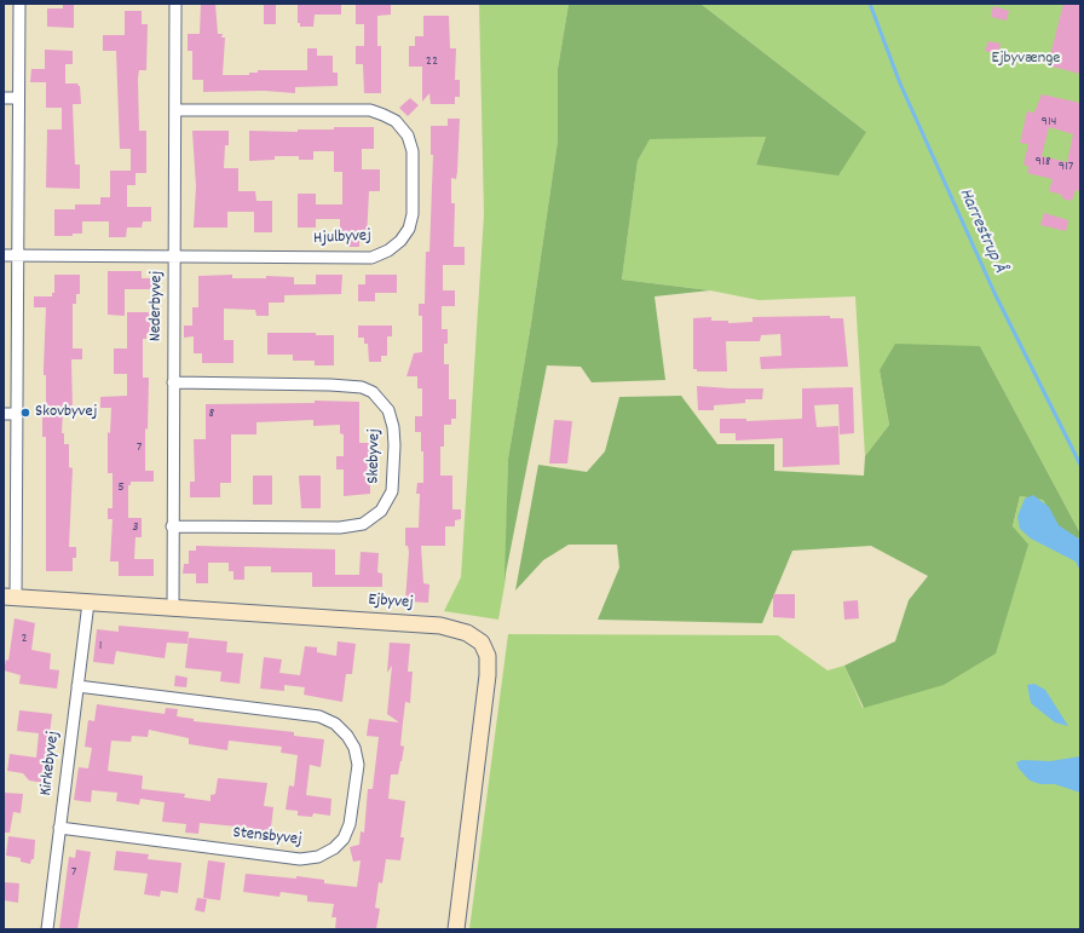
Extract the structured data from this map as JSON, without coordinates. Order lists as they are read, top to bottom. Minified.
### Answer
{"streets":{"street":["Hjulbyvej","Nederbyvej","Skebyvej","Ejbyvej","Kirkebyvej","Stensbyvej"]},"crossings":[["Hjulbyvej","Nederbyvej"],["Nederbyvej","Skebyvej"],["Nederbyvej","Ejbyvej"],["Ejbyvej","Kirkebyvej"],["Kirkebyvej","Stensbyvej"]],"water":["Harrestrup Å"],"parks":["Ejbyvænge"],"places":["Skovbyvej"],"house_numbers":["22","914","918","917","8","7","5","3","2","1","7"]}
